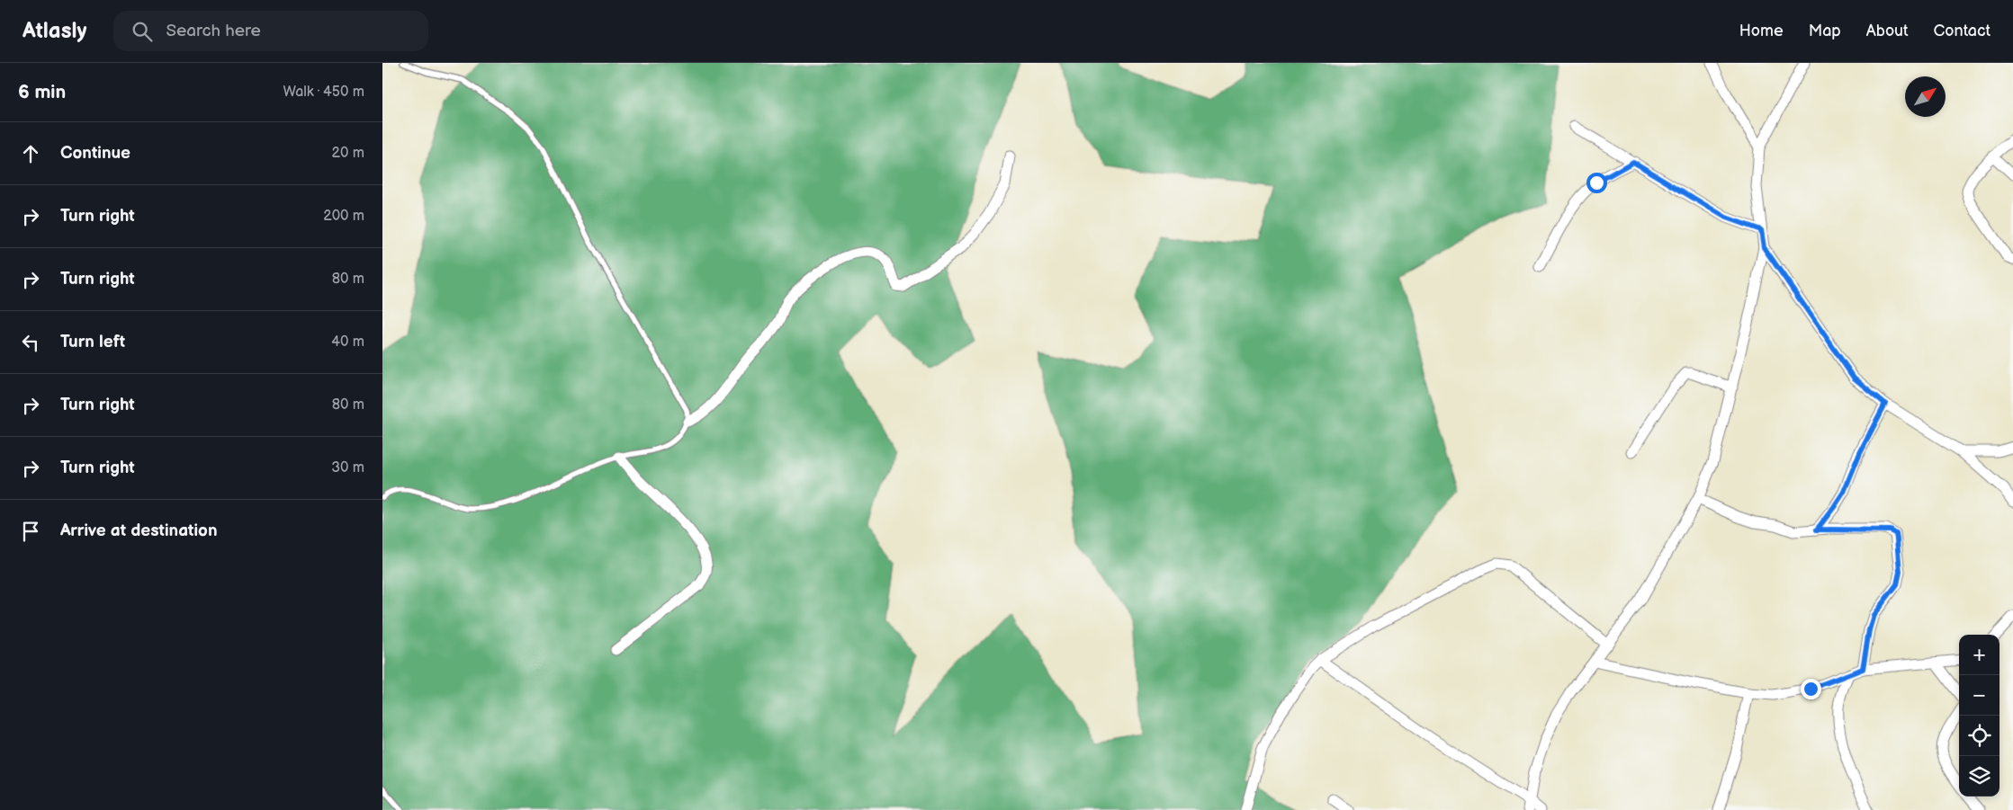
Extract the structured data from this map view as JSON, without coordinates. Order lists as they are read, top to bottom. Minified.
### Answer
{"north":"top right","page":{"header":"Atlasly","search":"Search here","nav":["Home","Map","About","Contact"],"heading":["6 min","Walk · 450 m"],"list":[["Continue","20 m"],["Turn right","200 m"],["Turn right","80 m"],["Turn left","40 m"],["Turn right","80 m"],["Turn right","30 m"],"Arrive at destination"],"map_buttons":["+","−"]}}
